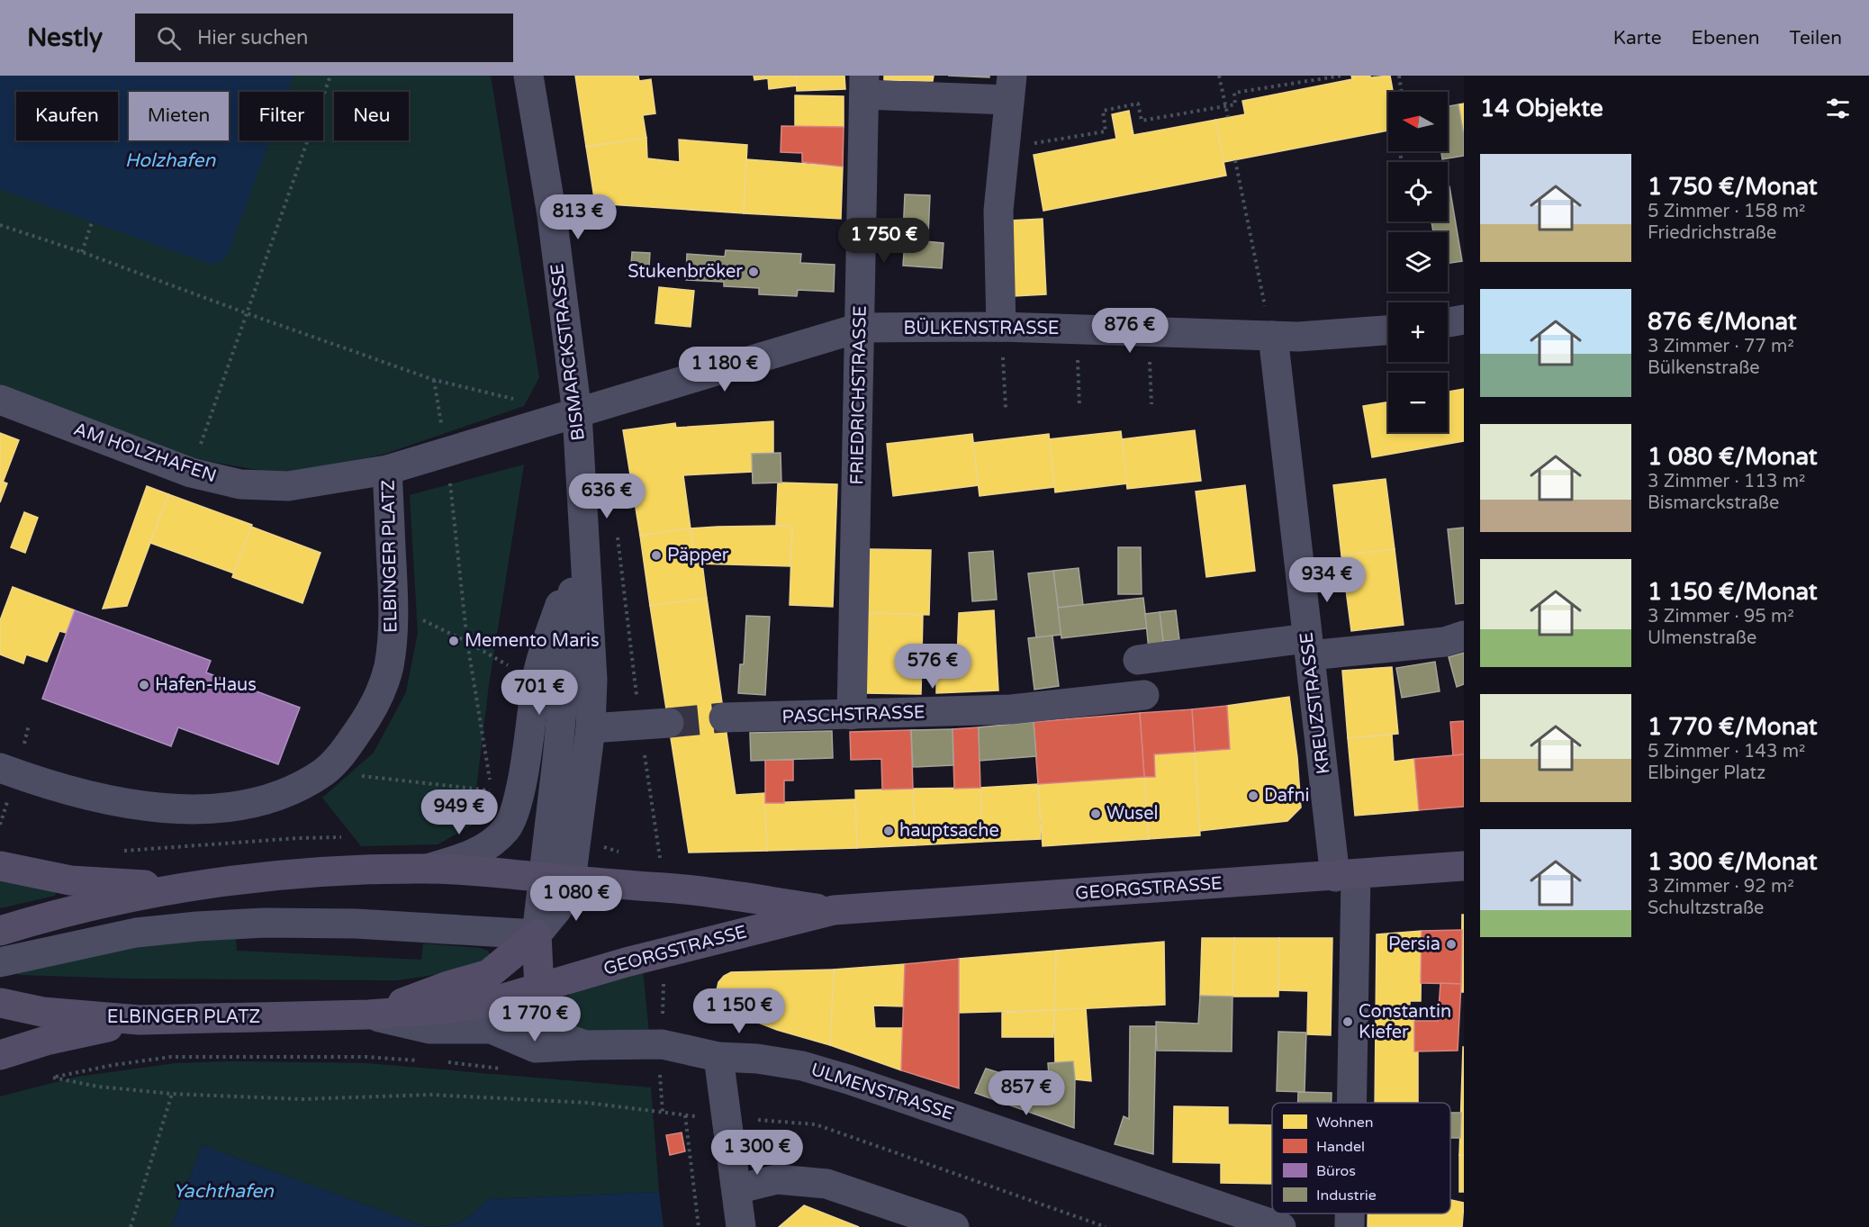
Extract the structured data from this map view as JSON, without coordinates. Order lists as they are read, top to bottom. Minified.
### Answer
{"streets":{"main road":["ELBINGER PLATZ","GEORGSTRASSE"],"street":["BÜLKENSTRASSE","BISMARCKSTRASSE","FRIEDRICHSTRASSE","AM HOLZHAFEN","KREUZSTRASSE","PASCHSTRASSE","ULMENSTRASSE"]},"crossings":[["BÜLKENSTRASSE","BISMARCKSTRASSE"],["BÜLKENSTRASSE","FRIEDRICHSTRASSE"],["BÜLKENSTRASSE","AM HOLZHAFEN"],["BÜLKENSTRASSE","KREUZSTRASSE"],["BISMARCKSTRASSE","AM HOLZHAFEN"],["BISMARCKSTRASSE","ELBINGER PLATZ"],["BISMARCKSTRASSE","GEORGSTRASSE"],["FRIEDRICHSTRASSE","PASCHSTRASSE"],["AM HOLZHAFEN","ELBINGER PLATZ"],["ELBINGER PLATZ","GEORGSTRASSE"],["ELBINGER PLATZ","ULMENSTRASSE"],["KREUZSTRASSE","GEORGSTRASSE"]],"water":["Holzhafen","Yachthafen"],"places":["Stukenbröker","Päpper","Memento Maris","Hafen-Haus","Dafni","Wusel","hauptsache","Persia","Constantin Kiefer"],"legend":["Wohnen","Handel","Büros","Industrie"],"north":"left","page":{"header":"Nestly","search":"Hier suchen","nav":["Karte","Ebenen","Teilen"],"heading":"14 Objekte","map_buttons":["+","−"],"chip":["Kaufen","Mieten","Filter","Neu"],"list":[{"name":"1 750 €/Monat","note":"5 Zimmer · 158 m² · Friedrichstraße"},{"name":"876 €/Monat","note":"3 Zimmer · 77 m² · Bülkenstraße"},{"name":"1 080 €/Monat","note":"3 Zimmer · 113 m² · Bismarckstraße"},{"name":"1 150 €/Monat","note":"3 Zimmer · 95 m² · Ulmenstraße"},{"name":"1 770 €/Monat","note":"5 Zimmer · 143 m² · Elbinger Platz"},{"name":"1 300 €/Monat","note":"3 Zimmer · 92 m² · Schultzstraße"}],"price":["813 €","1 750 €","876 €","1 180 €","636 €","934 €","576 €","701 €","949 €","1 080 €","1 150 €","1 770 €","857 €","1 300 €"]}}
